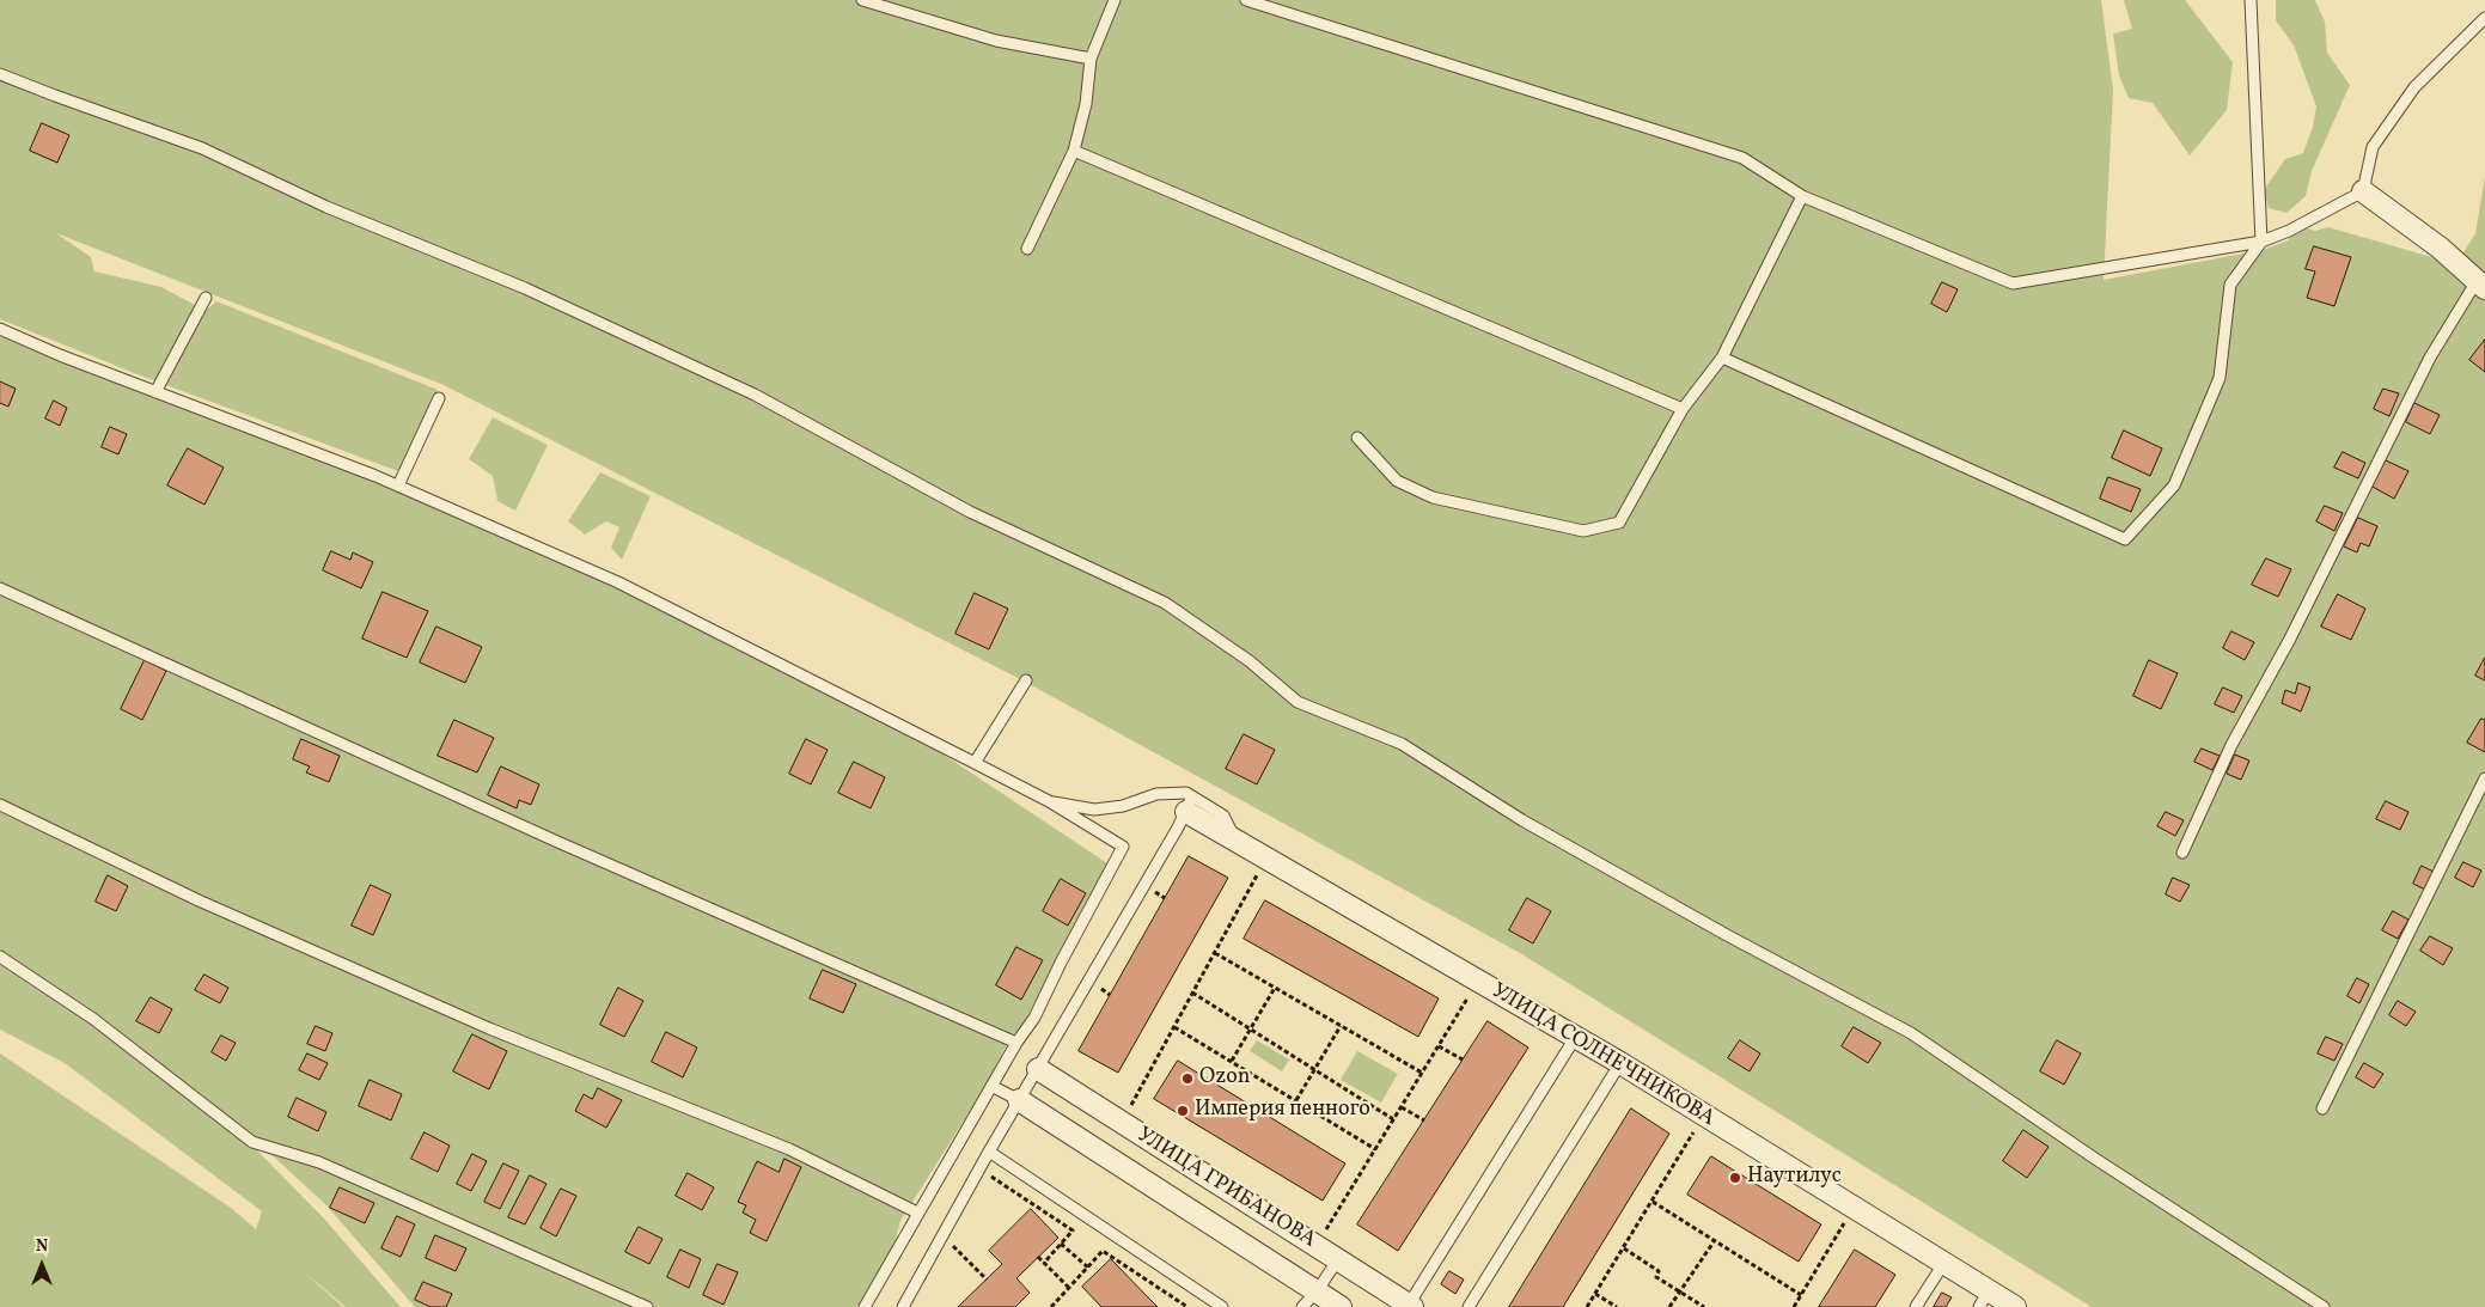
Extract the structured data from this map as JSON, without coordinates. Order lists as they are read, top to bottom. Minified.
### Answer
{"streets":{"street":["УЛИЦА СОЛНЕЧНИКОВА","УЛИЦА ГРИБАНОВА"]},"places":["Ozon","Империя пенного","Наутилус"],"north":"top"}
